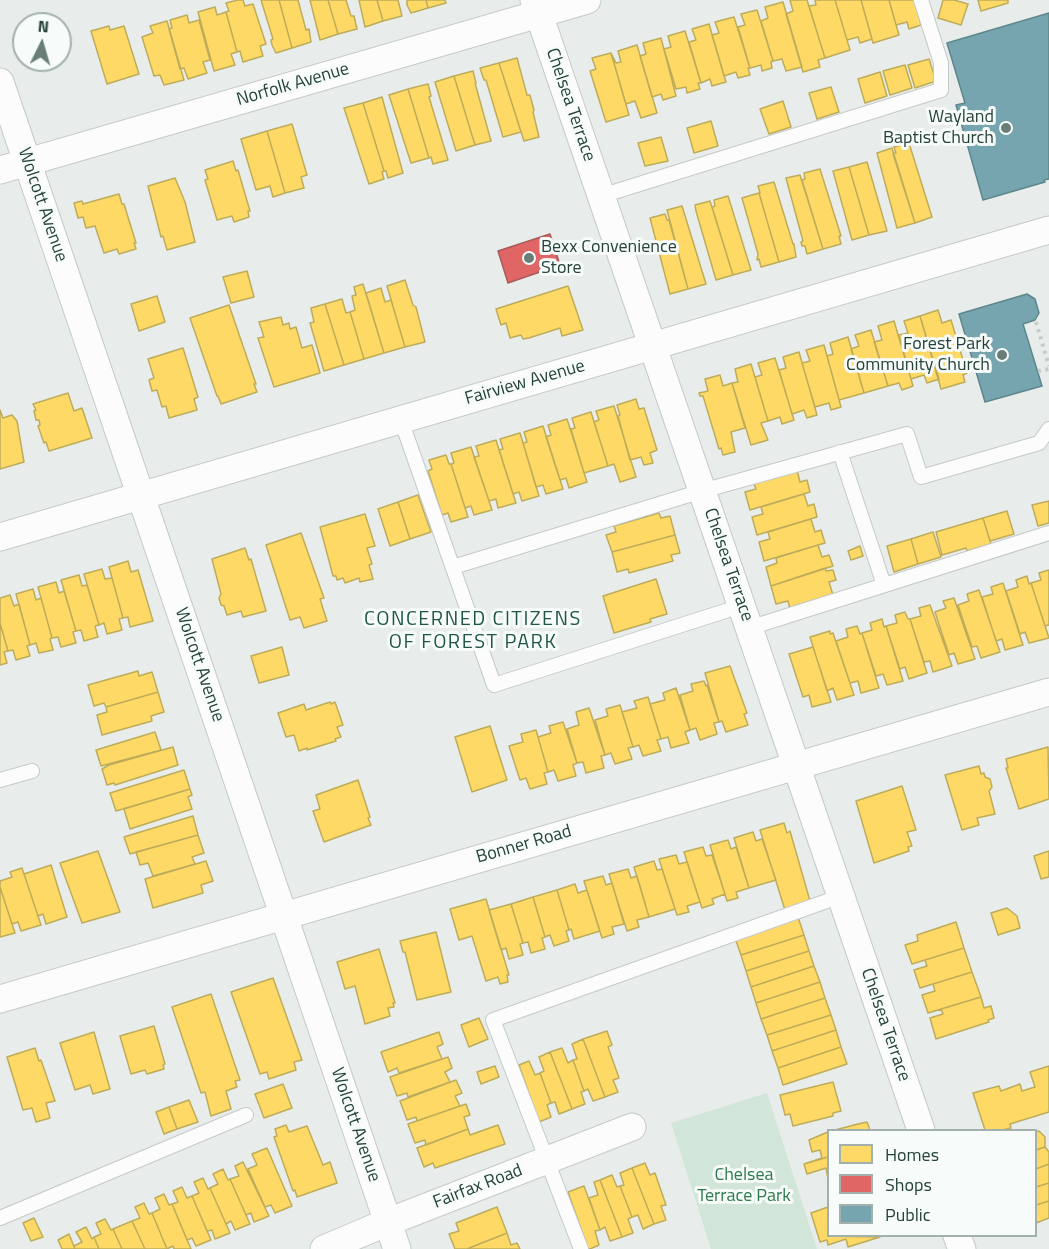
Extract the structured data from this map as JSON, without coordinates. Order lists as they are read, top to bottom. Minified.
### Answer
{"streets":{"street":["Norfolk Avenue","Chelsea Terrace","Wolcott Avenue","Fairview Avenue","Bonner Road","Fairfax Road"]},"crossings":[["Norfolk Avenue","Chelsea Terrace"],["Norfolk Avenue","Wolcott Avenue"],["Chelsea Terrace","Fairview Avenue"],["Chelsea Terrace","Bonner Road"],["Wolcott Avenue","Fairview Avenue"],["Wolcott Avenue","Bonner Road"],["Wolcott Avenue","Fairfax Road"]],"districts":["CONCERNED CITIZENS OF FOREST PARK"],"parks":["Chelsea Terrace Park"],"places":["Wayland Baptist Church","Bexx Convenience Store","Forest Park Community Church"],"legend":["Homes","Shops","Public"],"north":"top"}
